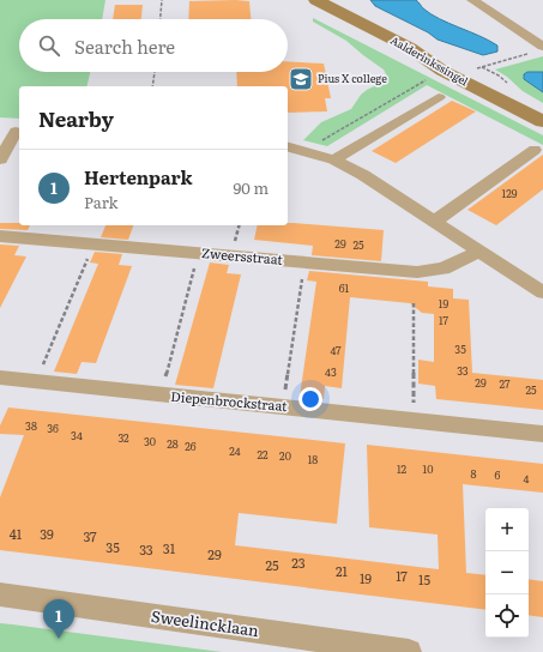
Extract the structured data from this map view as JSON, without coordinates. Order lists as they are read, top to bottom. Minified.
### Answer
{"streets":{"main road":["Aalderinkssingel"],"street":["Zweersstraat","Diepenbrockstraat","Sweelincklaan"]},"places":{"school or university":["Pius X college"]},"house_numbers":["129","29","25","61","19","17","35","47","33","43","29","27","25","38","36","34","32","30","28","26","24","22","20","18","12","10","8","6","4","41","39","37","35","31","33","29","23","25","21","17","19","15"],"page":{"search":"Search here","heading":"Nearby","list":[{"mark":"1","name":"Hertenpark","note":"Park","value":"90 m"}],"map_buttons":["+","−"],"pins":"1"}}
